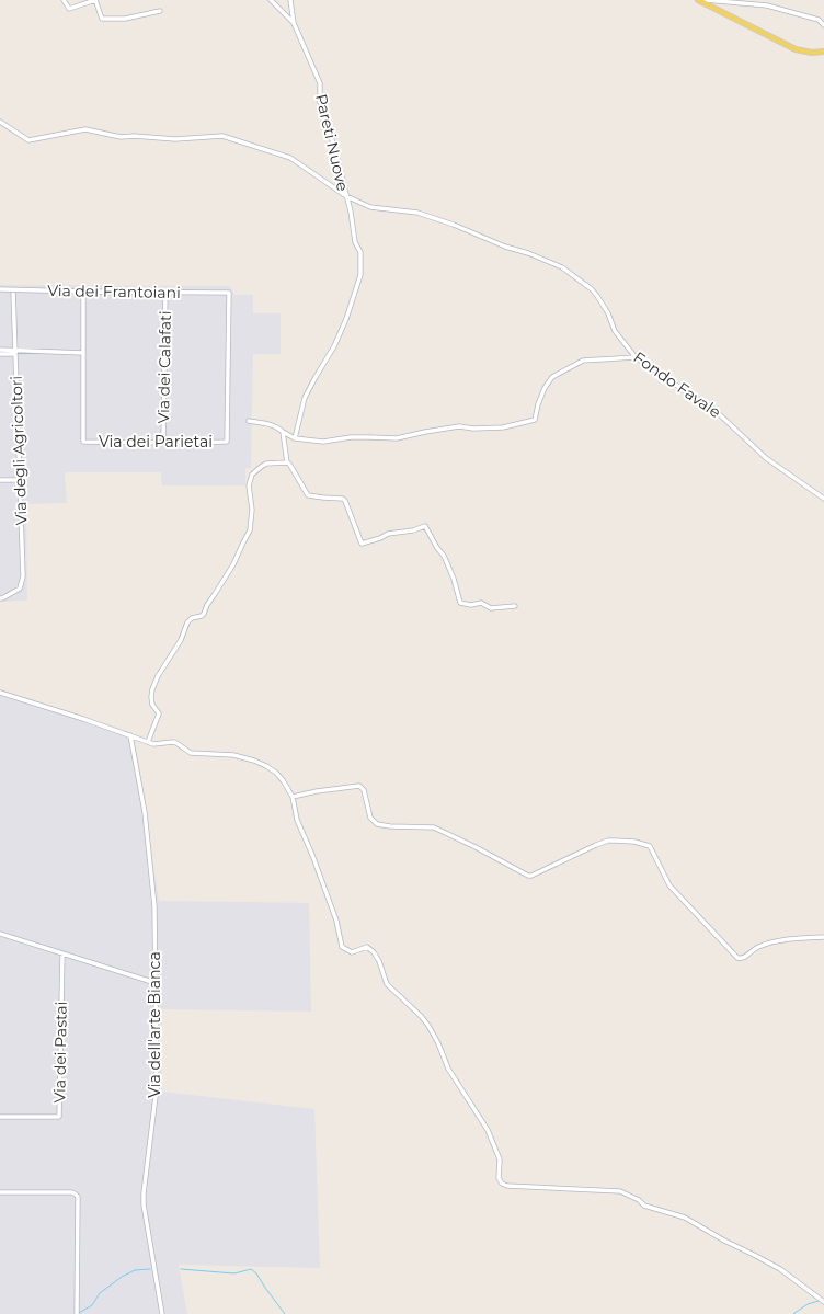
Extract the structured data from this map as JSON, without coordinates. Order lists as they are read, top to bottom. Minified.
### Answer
{"streets":{"street":["Pareti Nuove","Via dei Frantoiani","Via dei Calafati","Fondo Favale","Via dei Parietai","Via degli Agricoltori","Via dell'arte Bianca","Via dei Pastai"]},"crossings":[["Pareti Nuove","Fondo Favale"],["Via dei Frantoiani","Via dei Calafati"],["Via dei Frantoiani","Via dei Parietai"],["Via dei Frantoiani","Via degli Agricoltori"],["Via dei Calafati","Via dei Parietai"]]}
